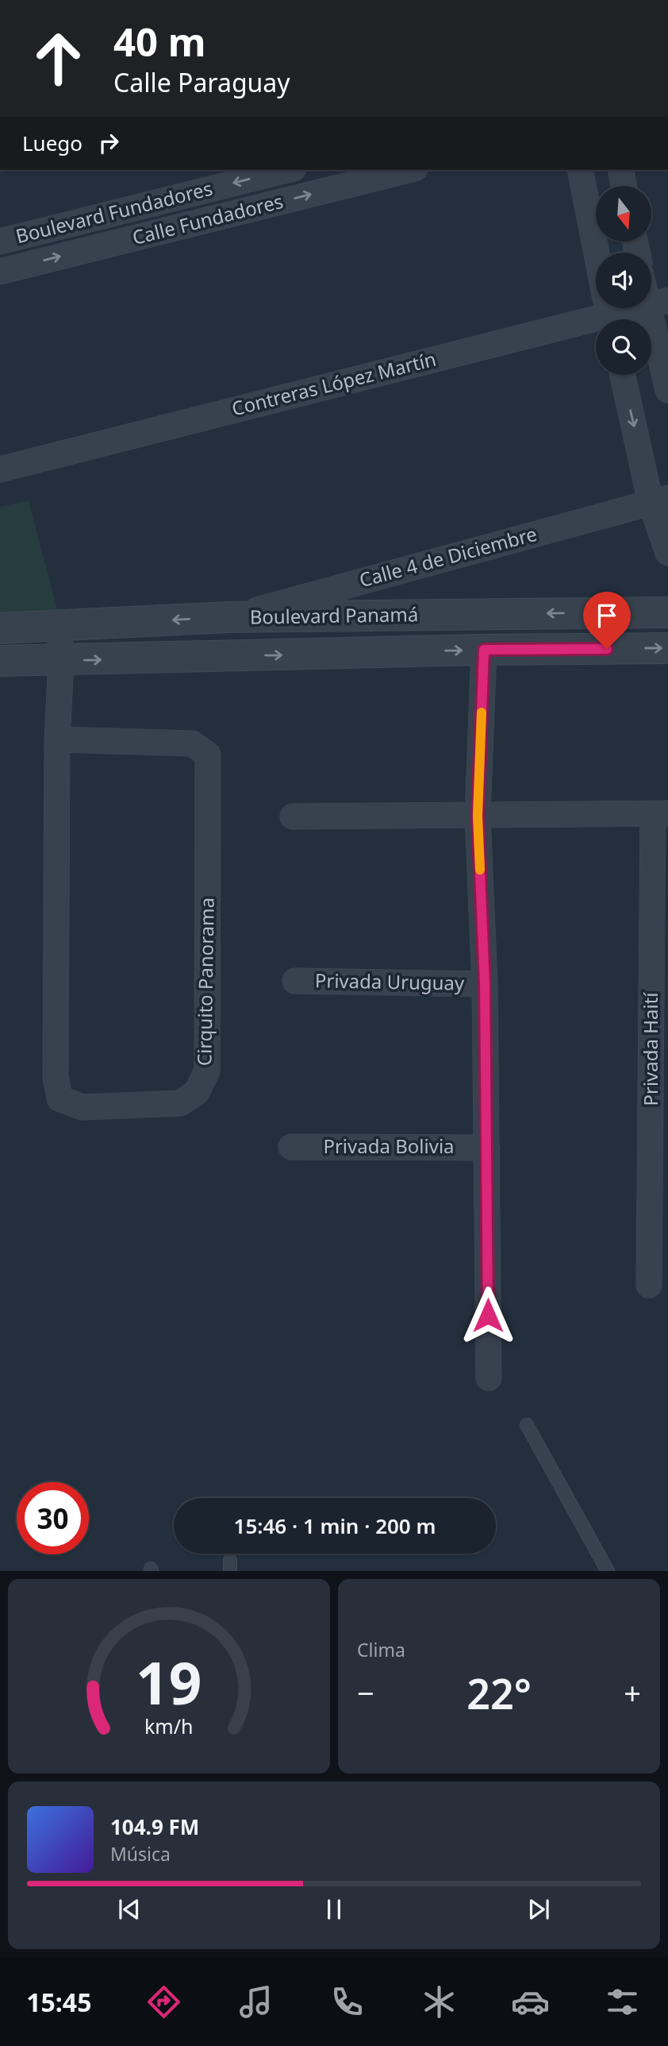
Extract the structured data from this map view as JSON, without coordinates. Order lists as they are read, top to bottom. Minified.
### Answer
{"streets":{"street":["Boulevard Fundadores","Calle Fundadores","Contreras López Martín","Calle 4 de Diciembre","Boulevard Panamá","Cirquito Panorama","Privada Uruguay","Privada Haití","Privada Bolivia"]},"crossings":[["Calle 4 de Diciembre","Boulevard Panamá"],["Boulevard Panamá","Cirquito Panorama"]],"one_way":["Boulevard Fundadores","Calle Fundadores"],"north":"bottom","page":{"turn":["40 m","Calle Paraguay"],"then":"Luego","limit":"30","trip":"15:46 · 1 min · 200 m","tile":"Clima","heat":["−","22°","+"],"song":["104.9 FM","Música"],"tabs":"15:45","gauge":["19","km/h"]}}
